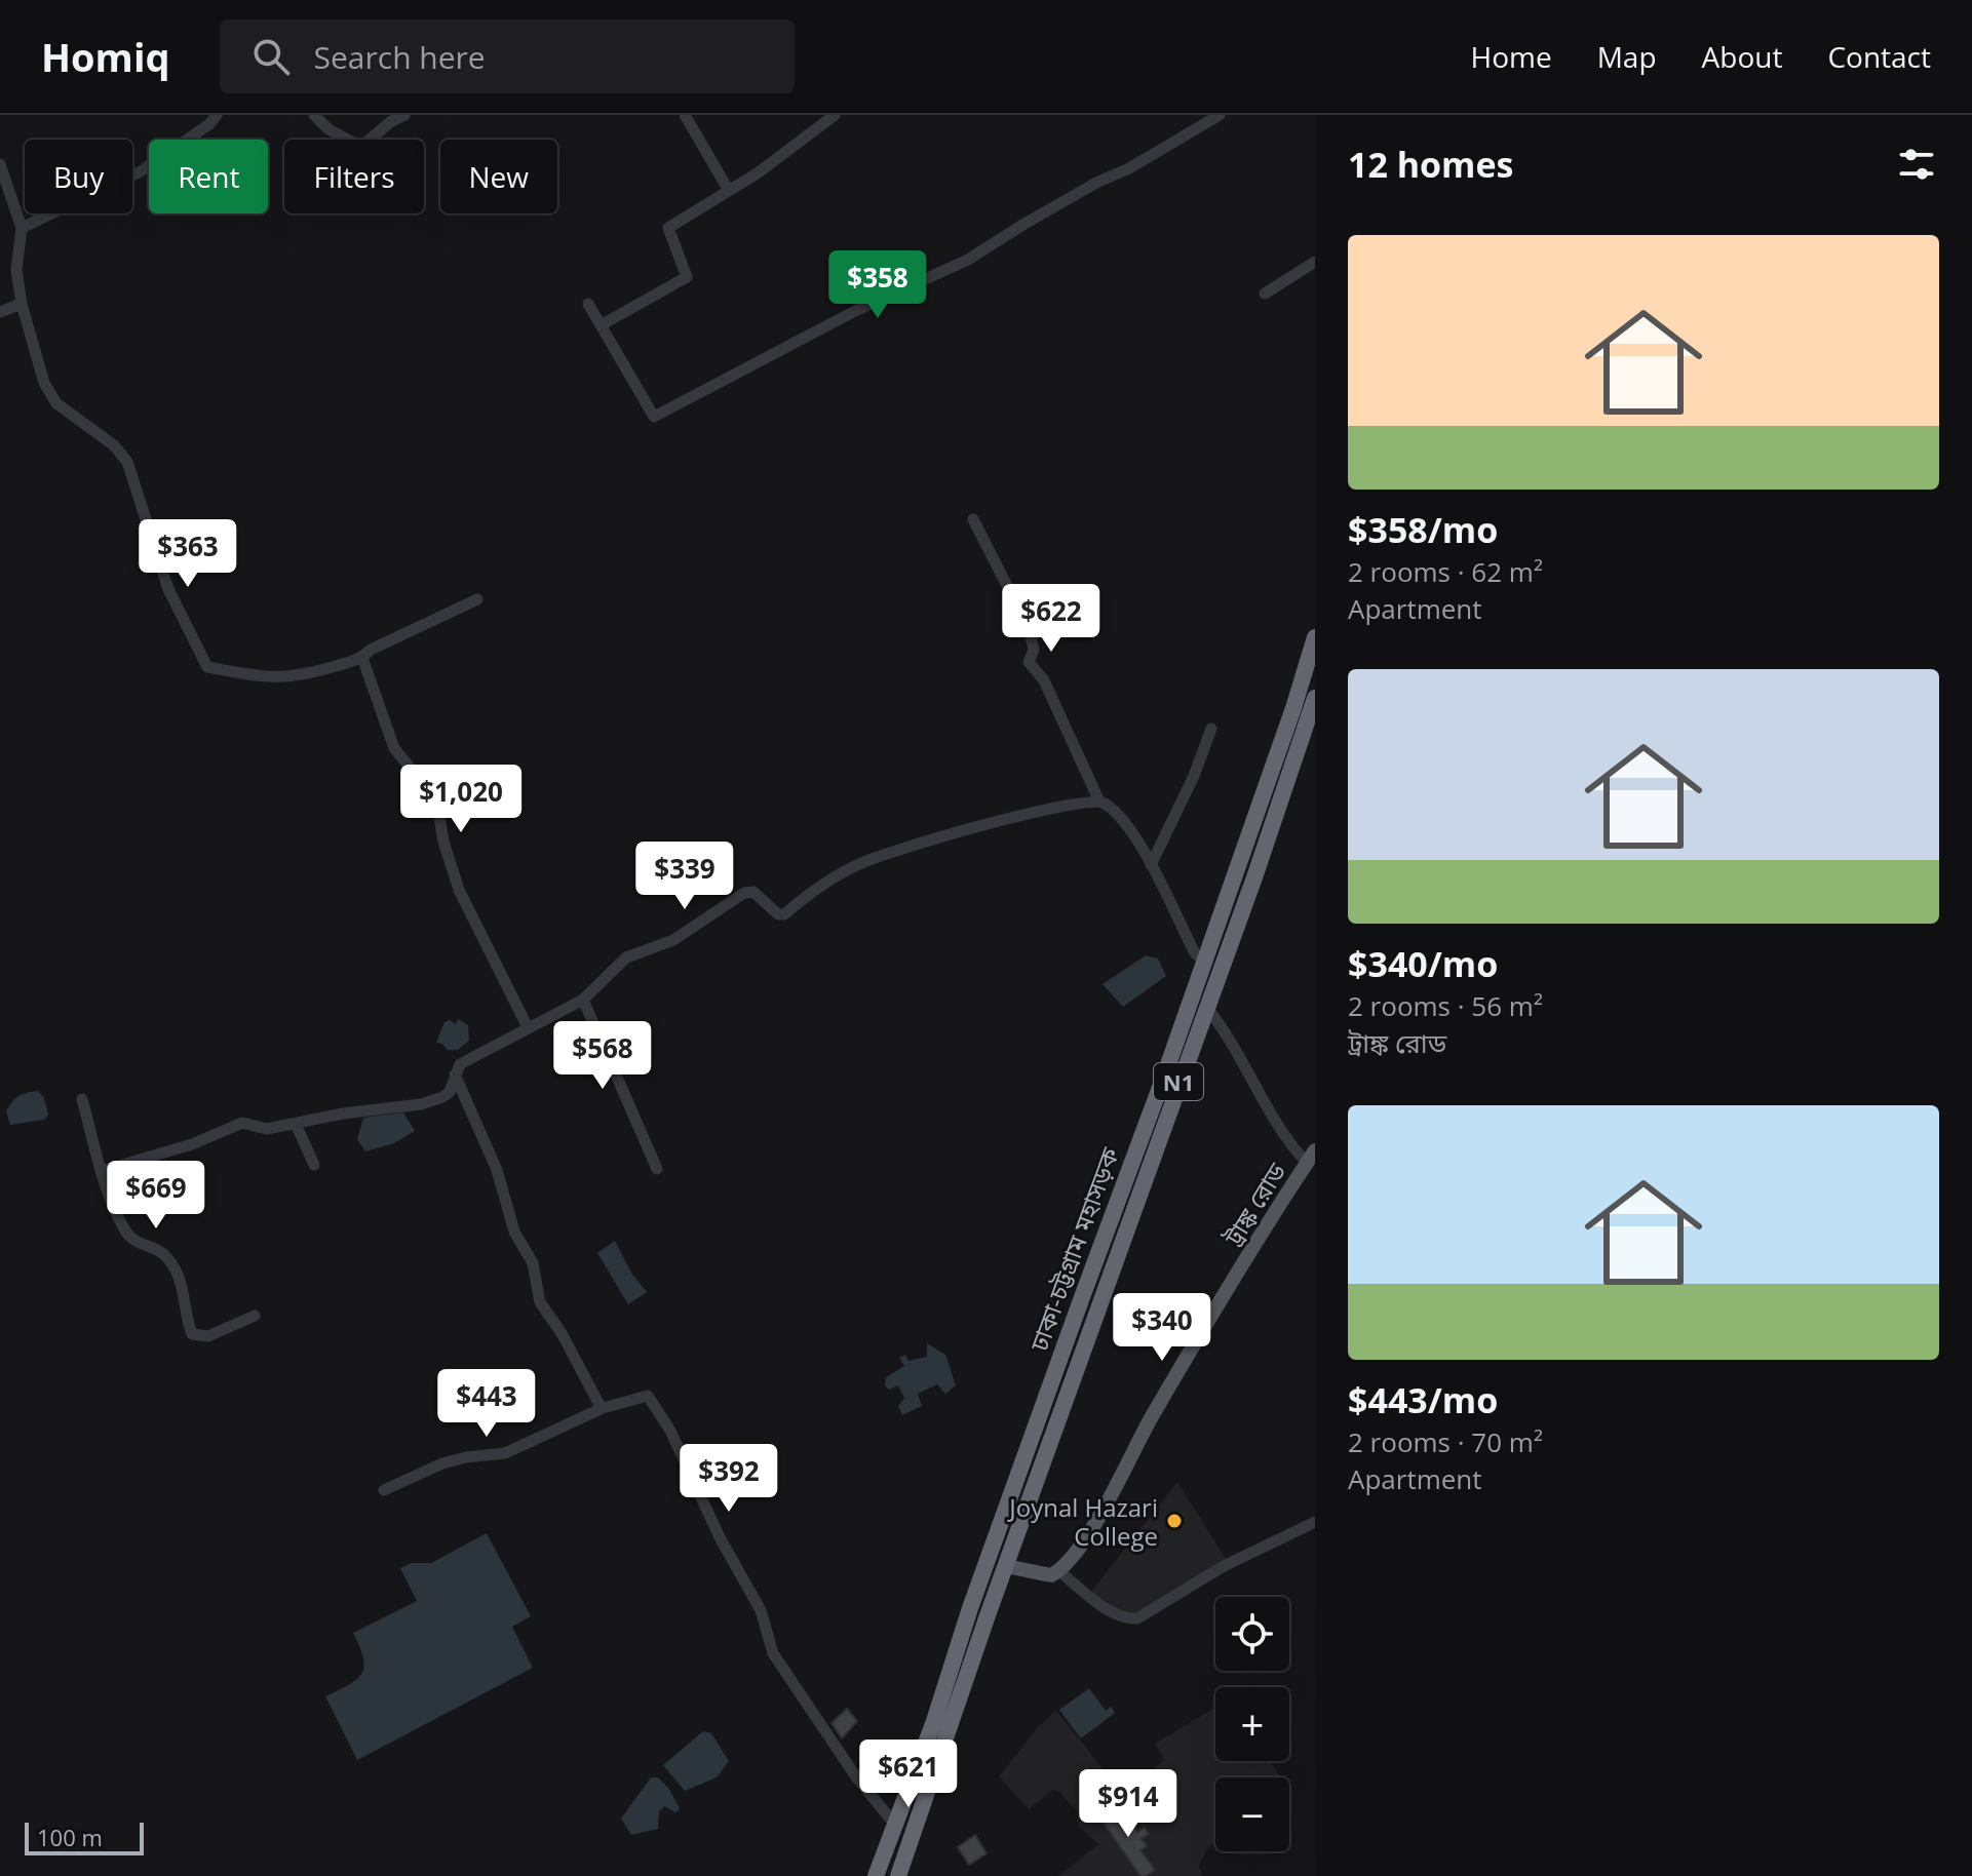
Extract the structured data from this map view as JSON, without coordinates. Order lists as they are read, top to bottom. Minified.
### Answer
{"streets":{"highway":["N1","ঢাকা-চট্টগ্রাম মহাসড়ক"],"main road":["ট্রাঙ্ক রোড"]},"places":["Joynal Hazari College"],"scale_bar":"100 m","page":{"header":"Homiq","search":"Search here","nav":["Home","Map","About","Contact"],"heading":"12 homes","chip":["Buy","Rent","Filters","New"],"list":[{"name":"$358/mo","note":"2 rooms · 62 m² · Apartment"},{"name":"$340/mo","note":"2 rooms · 56 m² · ট্রাঙ্ক রোড"},{"name":"$443/mo","note":"2 rooms · 70 m² · Apartment"}],"price":["$358","$363","$622","$1,020","$339","$568","$669","$340","$443","$392","$621","$914"],"map_buttons":["+","−"],"scale":"100 m"}}
